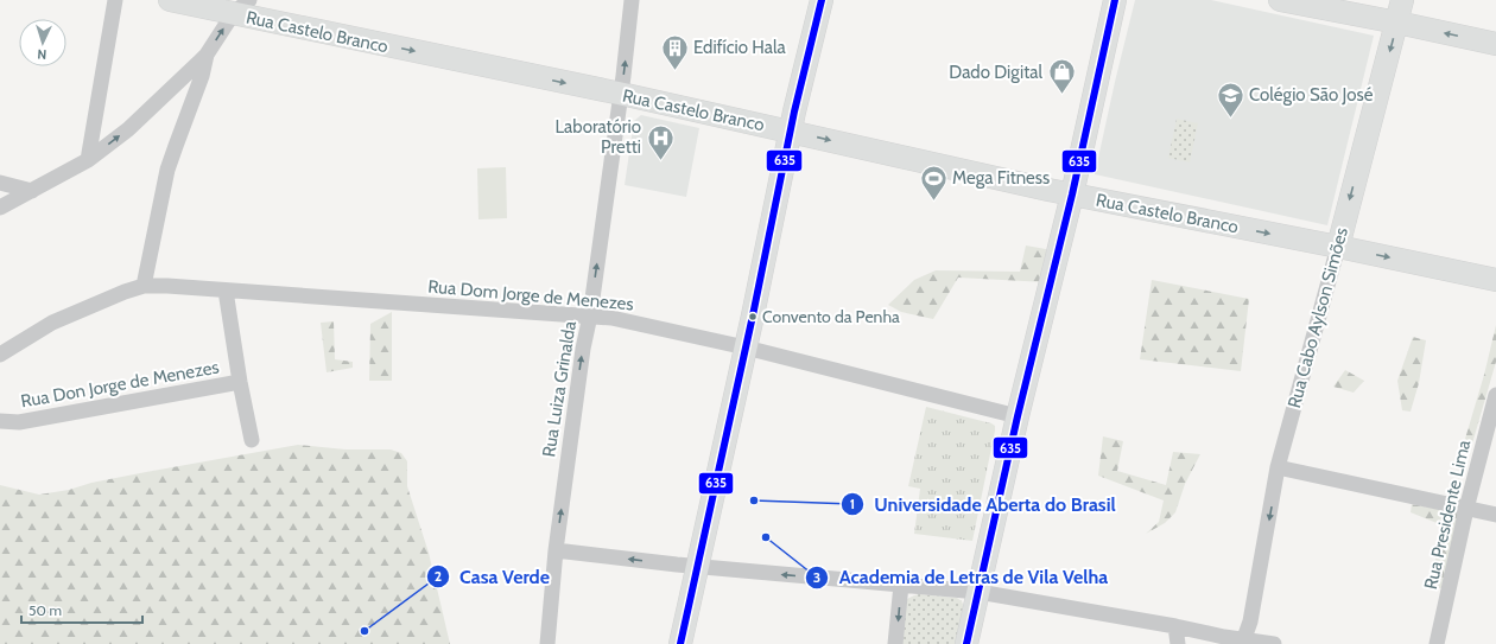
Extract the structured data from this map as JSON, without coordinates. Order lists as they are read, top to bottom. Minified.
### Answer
{"streets":{"main road":["Rua Castelo Branco","Rua Cabo Aylson Simões"],"street":["Rua Dom Jorge de Menezes","Rua Don Jorge de Menezes","Rua Luiza Grinalda","Rua Presidente Lima"]},"crossings":[["Rua Castelo Branco","Rua Cabo Aylson Simões"],["Rua Castelo Branco","Rua Luiza Grinalda"],["Rua Dom Jorge de Menezes","Rua Don Jorge de Menezes"],["Rua Dom Jorge de Menezes","Rua Luiza Grinalda"]],"one_way":["Rua Castelo Branco","Rua Cabo Aylson Simões","Rua Luiza Grinalda"],"places":{"building":["Edifício Hala"],"shop":["Dado Digital"],"school or university":["Colégio São José"],"hospital":["Laboratório Pretti"],"sports":["Mega Fitness"],"other":["Convento da Penha","Universidade Aberta do Brasil","Academia de Letras de Vila Velha","Casa Verde"]},"lines":["transit line 635"],"scale_bar":"50 m","north":"bottom"}
